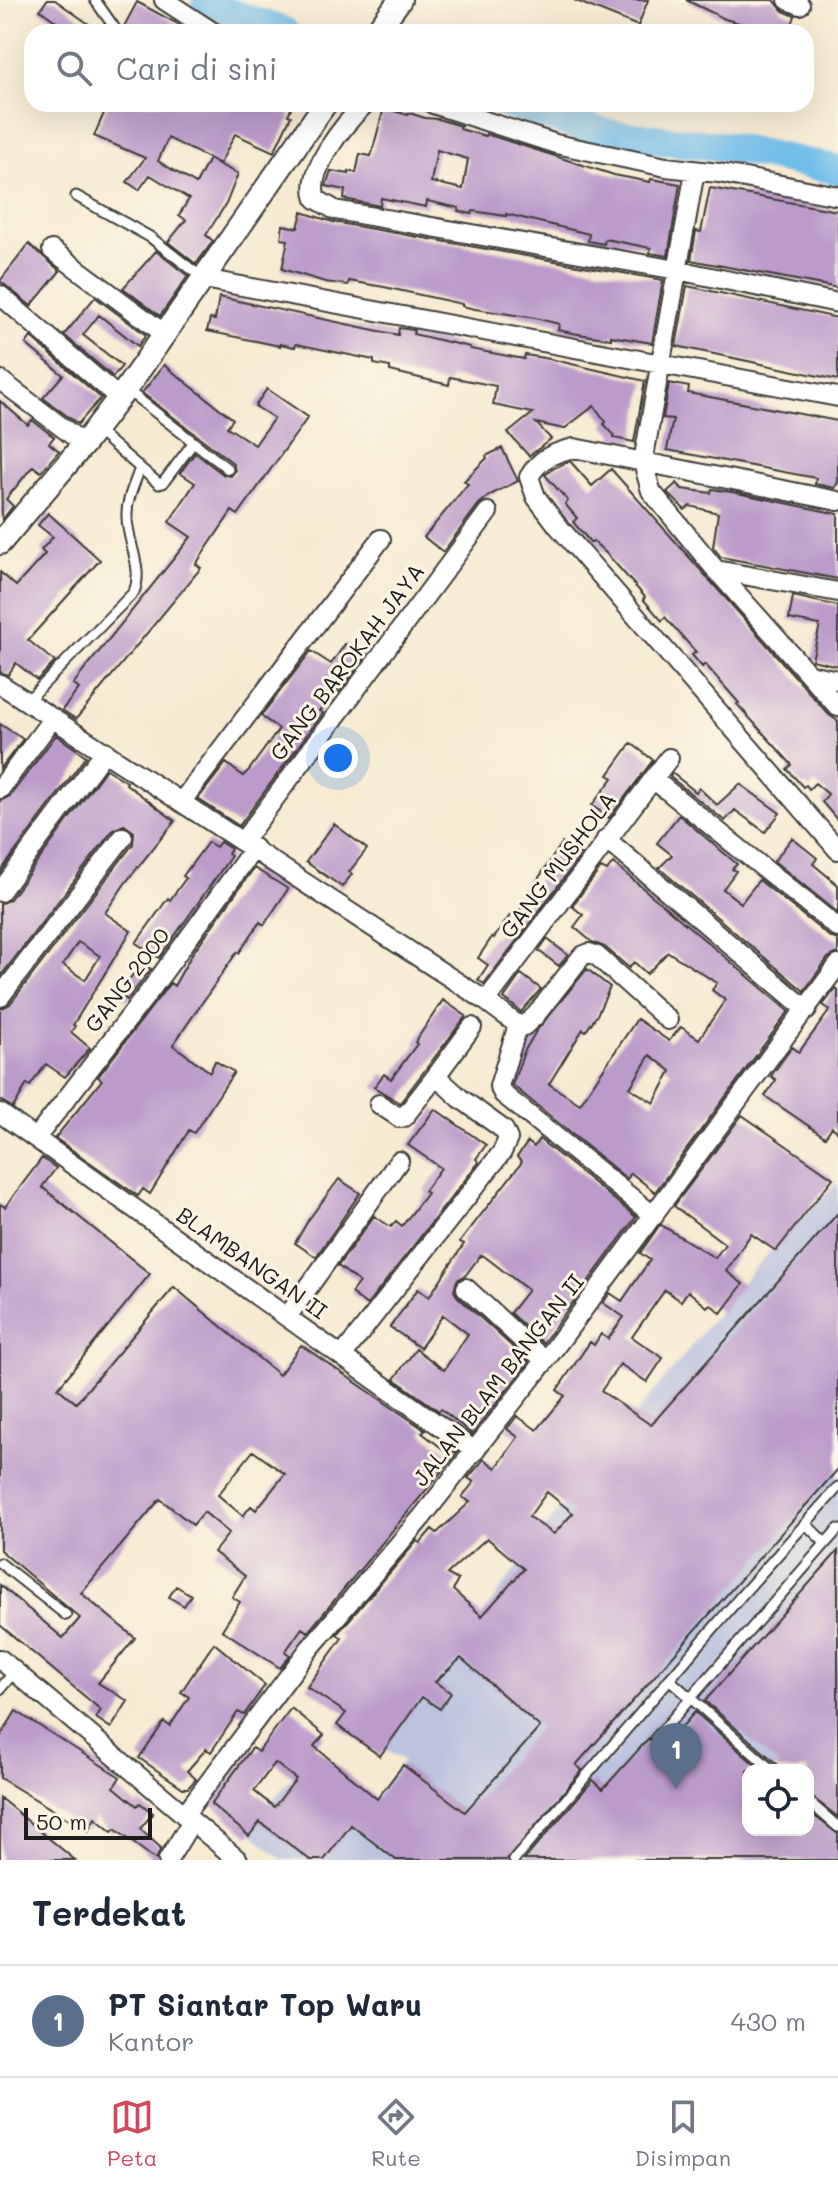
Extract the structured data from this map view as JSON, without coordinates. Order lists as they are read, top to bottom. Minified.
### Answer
{"streets":{"street":["GANG BAROKAH JAYA","GANG MUSHOLA","GANG 2000","BLAMBANGAN II","JALAN BLAM BANGAN II"]},"crossings":[["GANG BAROKAH JAYA","GANG 2000"],["GANG 2000","BLAMBANGAN II"],["BLAMBANGAN II","JALAN BLAM BANGAN II"]],"scale_bar":"50 m","page":{"search":"Cari di sini","pins":"1","scale":"50 m","heading":"Terdekat","list":[{"mark":"1","name":"PT Siantar Top Waru","note":"Kantor","value":"430 m"}],"nav":["Peta","Rute","Disimpan"]}}
